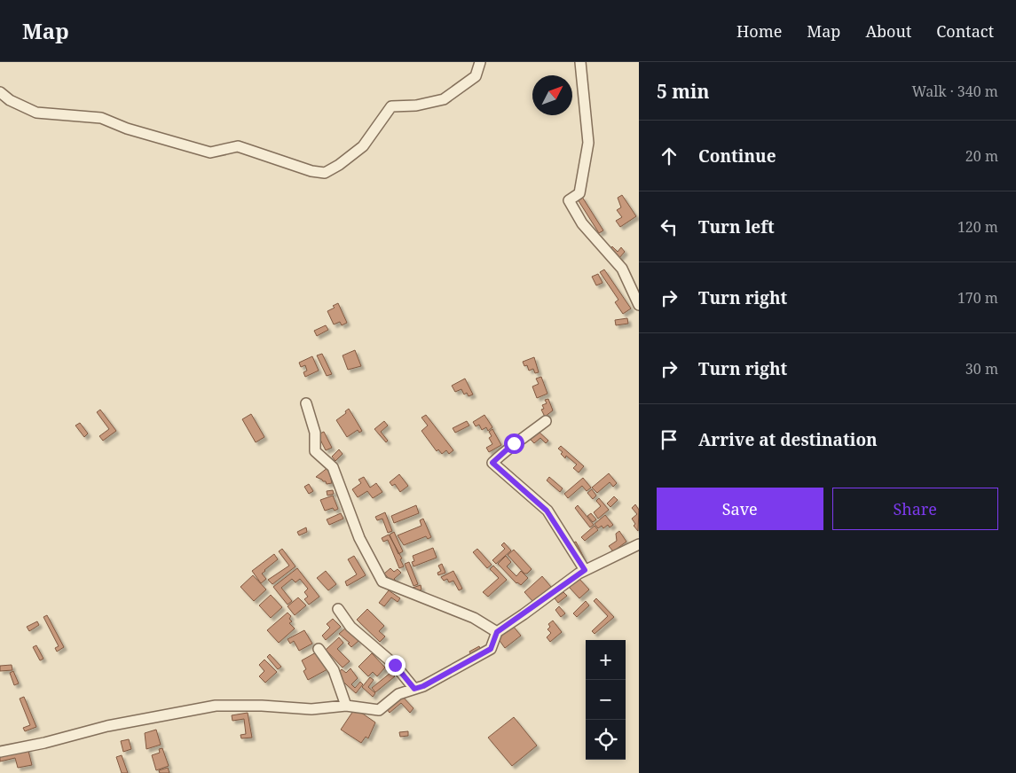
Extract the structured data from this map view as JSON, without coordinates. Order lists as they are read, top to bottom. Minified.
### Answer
{"north":"top right","page":{"header":"Map","nav":["Home","Map","About","Contact"],"heading":["5 min","Walk · 340 m"],"list":[["Continue","20 m"],["Turn left","120 m"],["Turn right","170 m"],["Turn right","30 m"],"Arrive at destination"],"buttons":["Save","Share"],"map_buttons":["+","−"]}}
